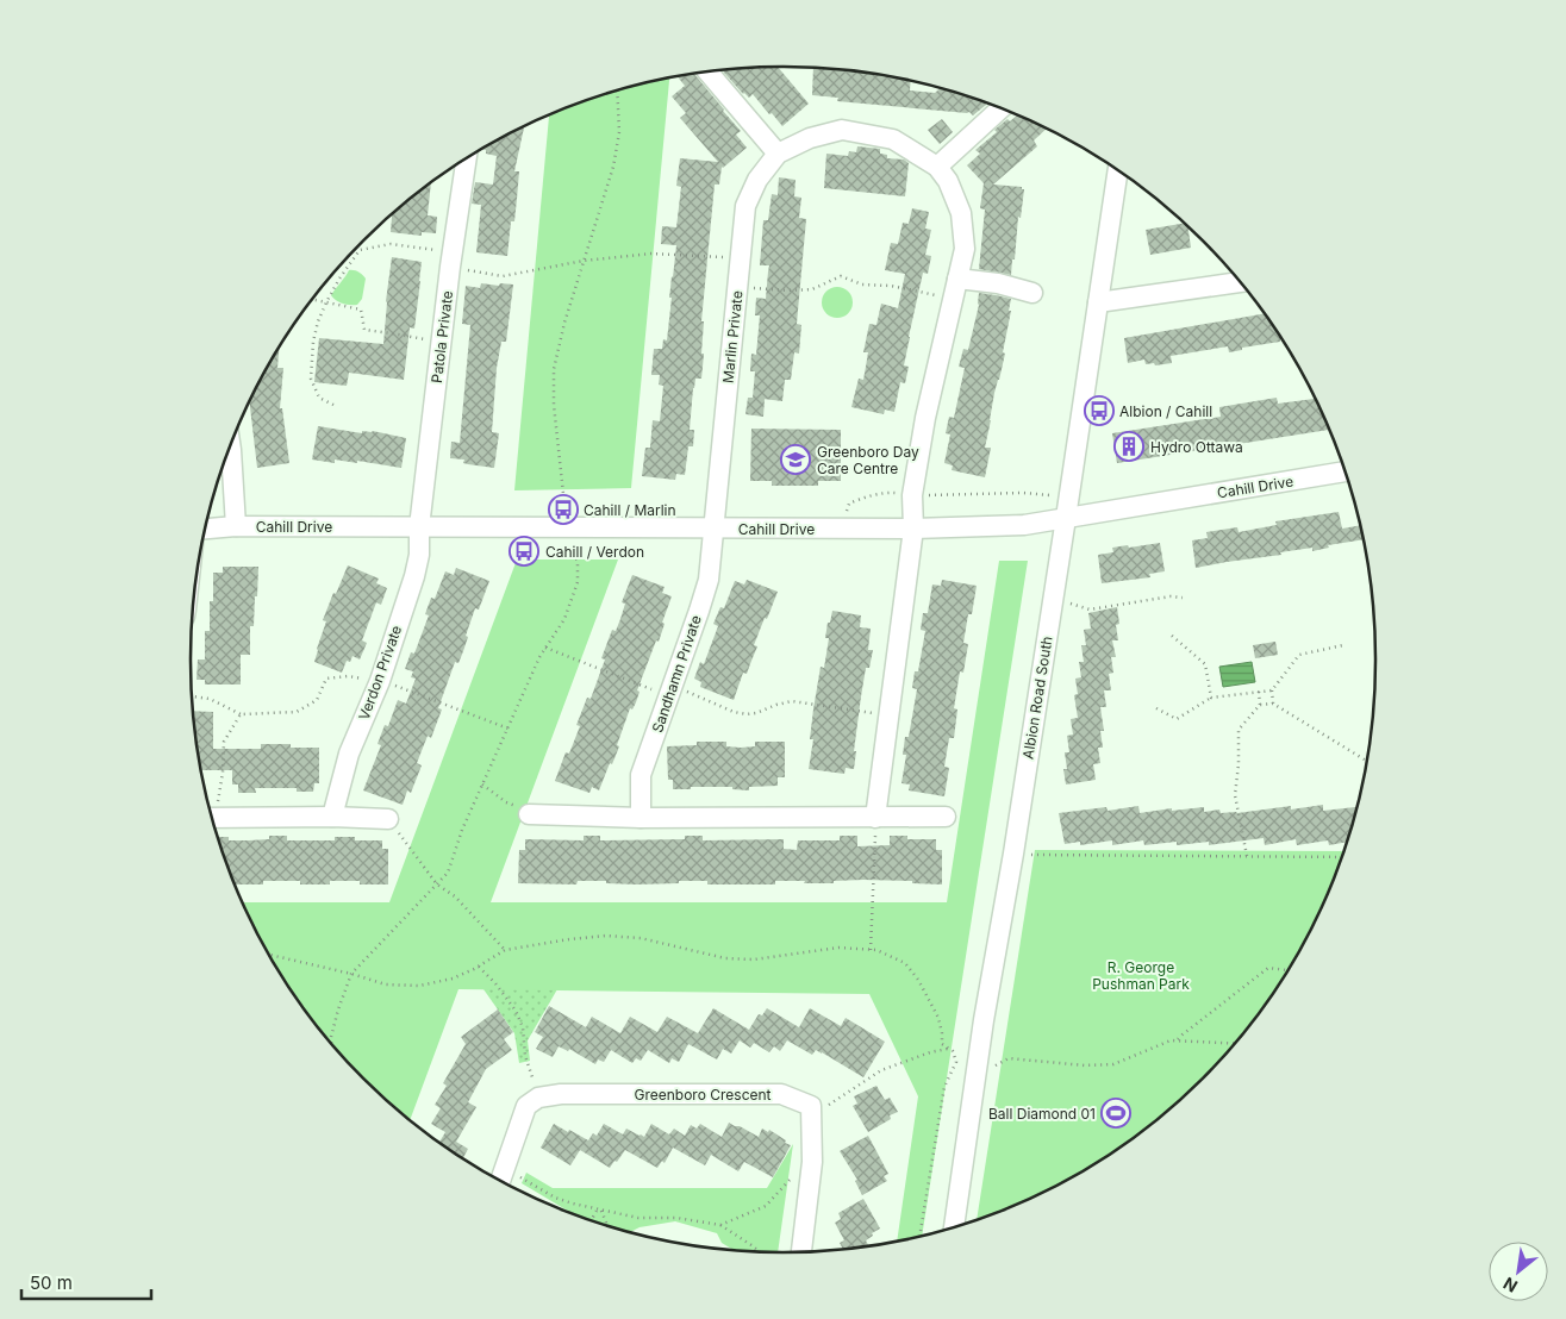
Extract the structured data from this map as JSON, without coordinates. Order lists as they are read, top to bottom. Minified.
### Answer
{"streets":{"street":["Patola Private","Marlin Private","Cahill Drive","Verdon Private","Sandhamn Private","Albion Road South","Greenboro Crescent"]},"crossings":[["Patola Private","Cahill Drive"],["Patola Private","Verdon Private"],["Marlin Private","Cahill Drive"],["Marlin Private","Sandhamn Private"],["Cahill Drive","Verdon Private"],["Cahill Drive","Sandhamn Private"],["Cahill Drive","Albion Road South"]],"parks":["R. George Pushman Park"],"places":{"bus stop":["Albion / Cahill","Cahill / Marlin","Cahill / Verdon"],"building":["Hydro Ottawa"],"school or university":["Greenboro Day Care Centre"],"sports":["Ball Diamond 01"]},"scale_bar":"50 m","north":"bottom left"}
